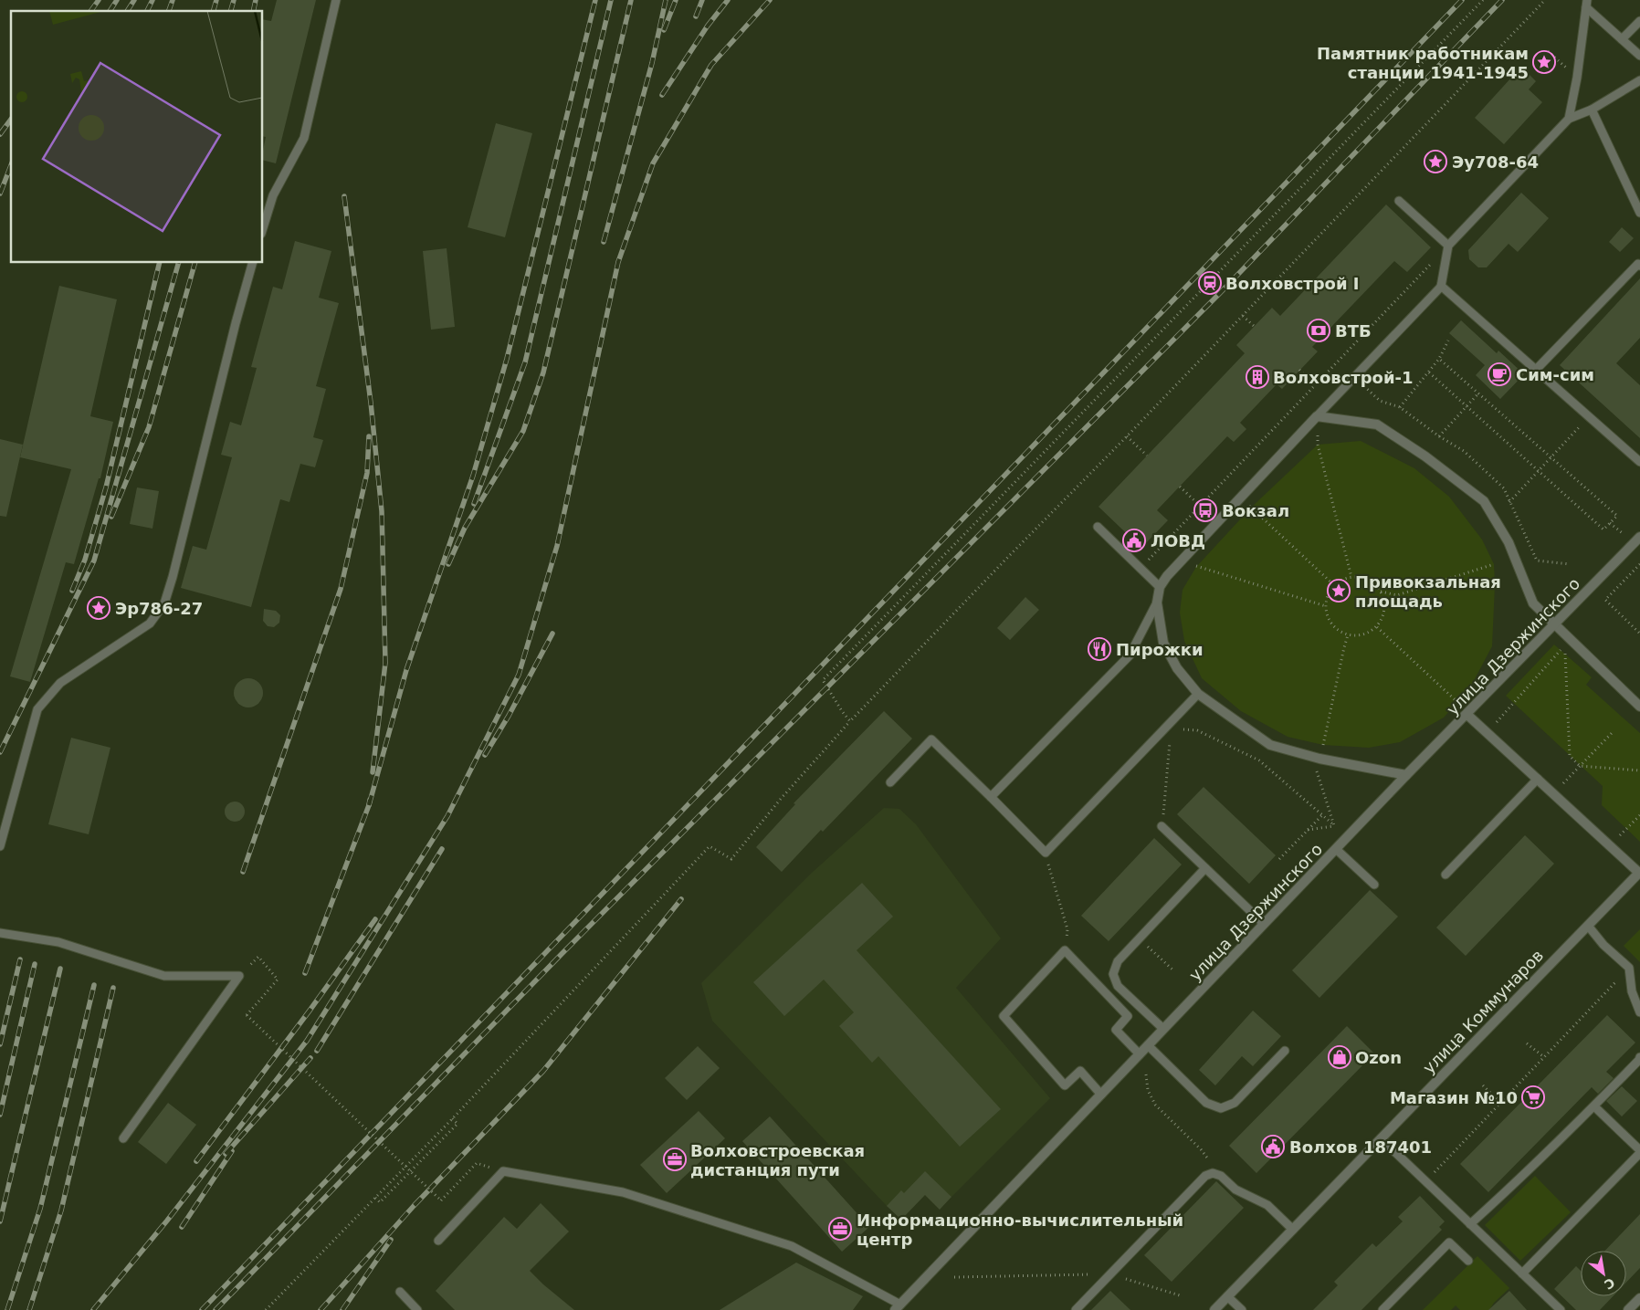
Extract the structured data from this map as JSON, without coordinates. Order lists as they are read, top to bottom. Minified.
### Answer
{"streets":{"street":["улица Дзержинского","улица Коммунаров"]},"places":{"place":["Памятник работникам станции 1941-1945","Эу708-64","Привокзальная площадь","Эр786-27"],"station":["Волховстрой I"],"bank":["ВТБ"],"cafe":["Сим-сим"],"building":["Волховстрой-1"],"bus stop":["Вокзал"],"public building":["ЛОВД","Волхов 187401"],"restaurant":["Пирожки"],"shop":["Ozon"],"supermarket":["Магазин №10"],"office":["Волховстроевская дистанция пути","Информационно-вычислительный центр"]},"north":"bottom right"}
